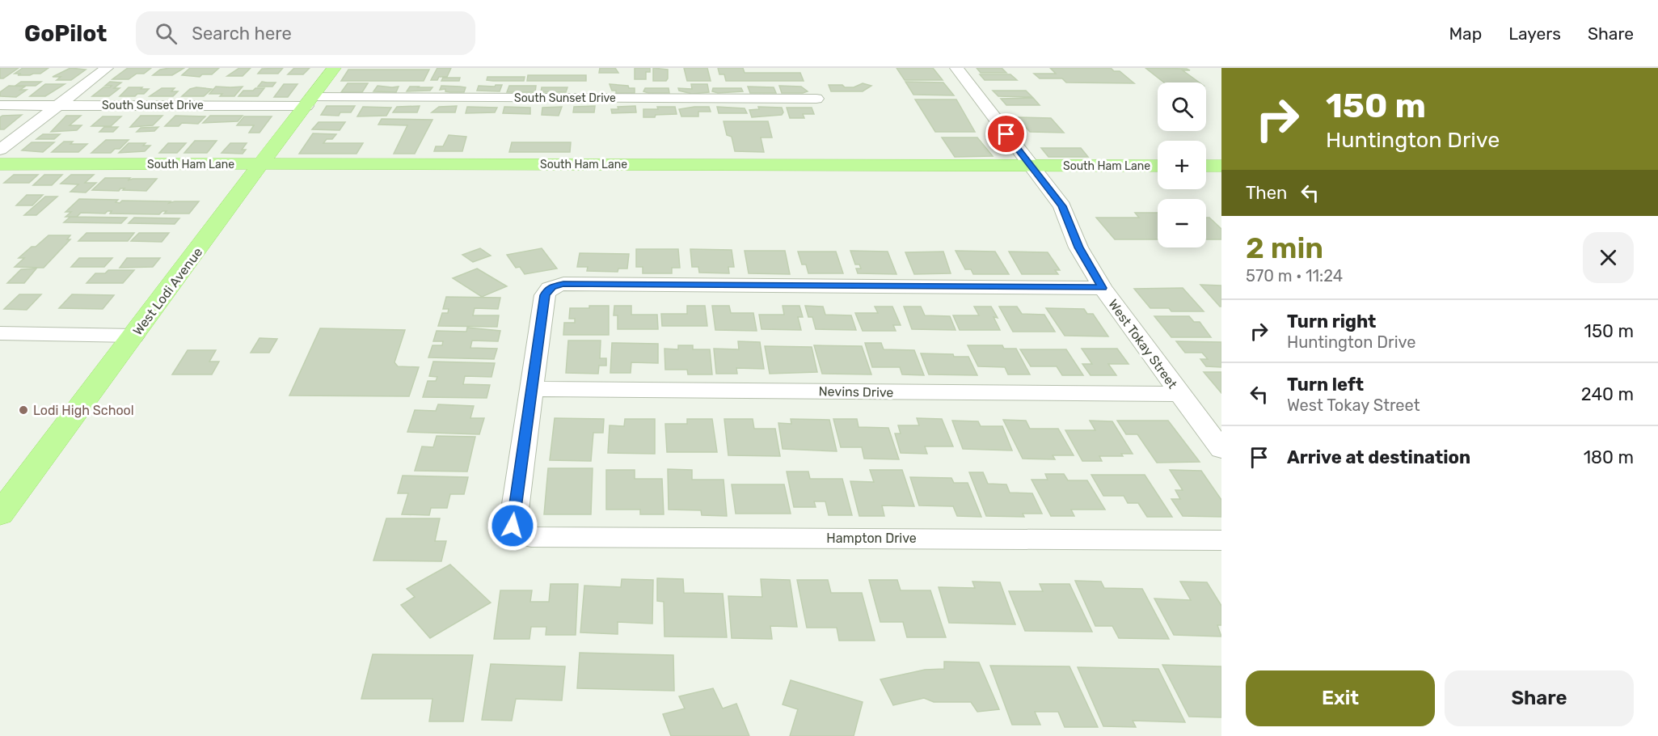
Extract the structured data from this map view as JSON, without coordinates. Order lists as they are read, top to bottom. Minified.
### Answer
{"streets":{"main road":["South Ham Lane","West Lodi Avenue"],"street":["South Sunset Drive","West Tokay Street","Nevins Drive","Hampton Drive"]},"crossings":[["South Sunset Drive","West Lodi Avenue"],["South Ham Lane","West Lodi Avenue"],["South Ham Lane","West Tokay Street"],["West Tokay Street","Nevins Drive"],["Nevins Drive","Hampton Drive"]],"places":["Lodi High School"],"page":{"header":"GoPilot","search":"Search here","nav":["Map","Layers","Share"],"turn":["150 m","Huntington Drive"],"map_buttons":["+","−"],"then":"Then","heading":["2 min","570 m · 11:24"],"list":[{"name":"Turn right","note":"Huntington Drive","value":"150 m"},{"name":"Turn left","note":"West Tokay Street","value":"240 m"},{"name":"Arrive at destination","value":"180 m"}],"buttons":["Exit","Share"]}}
